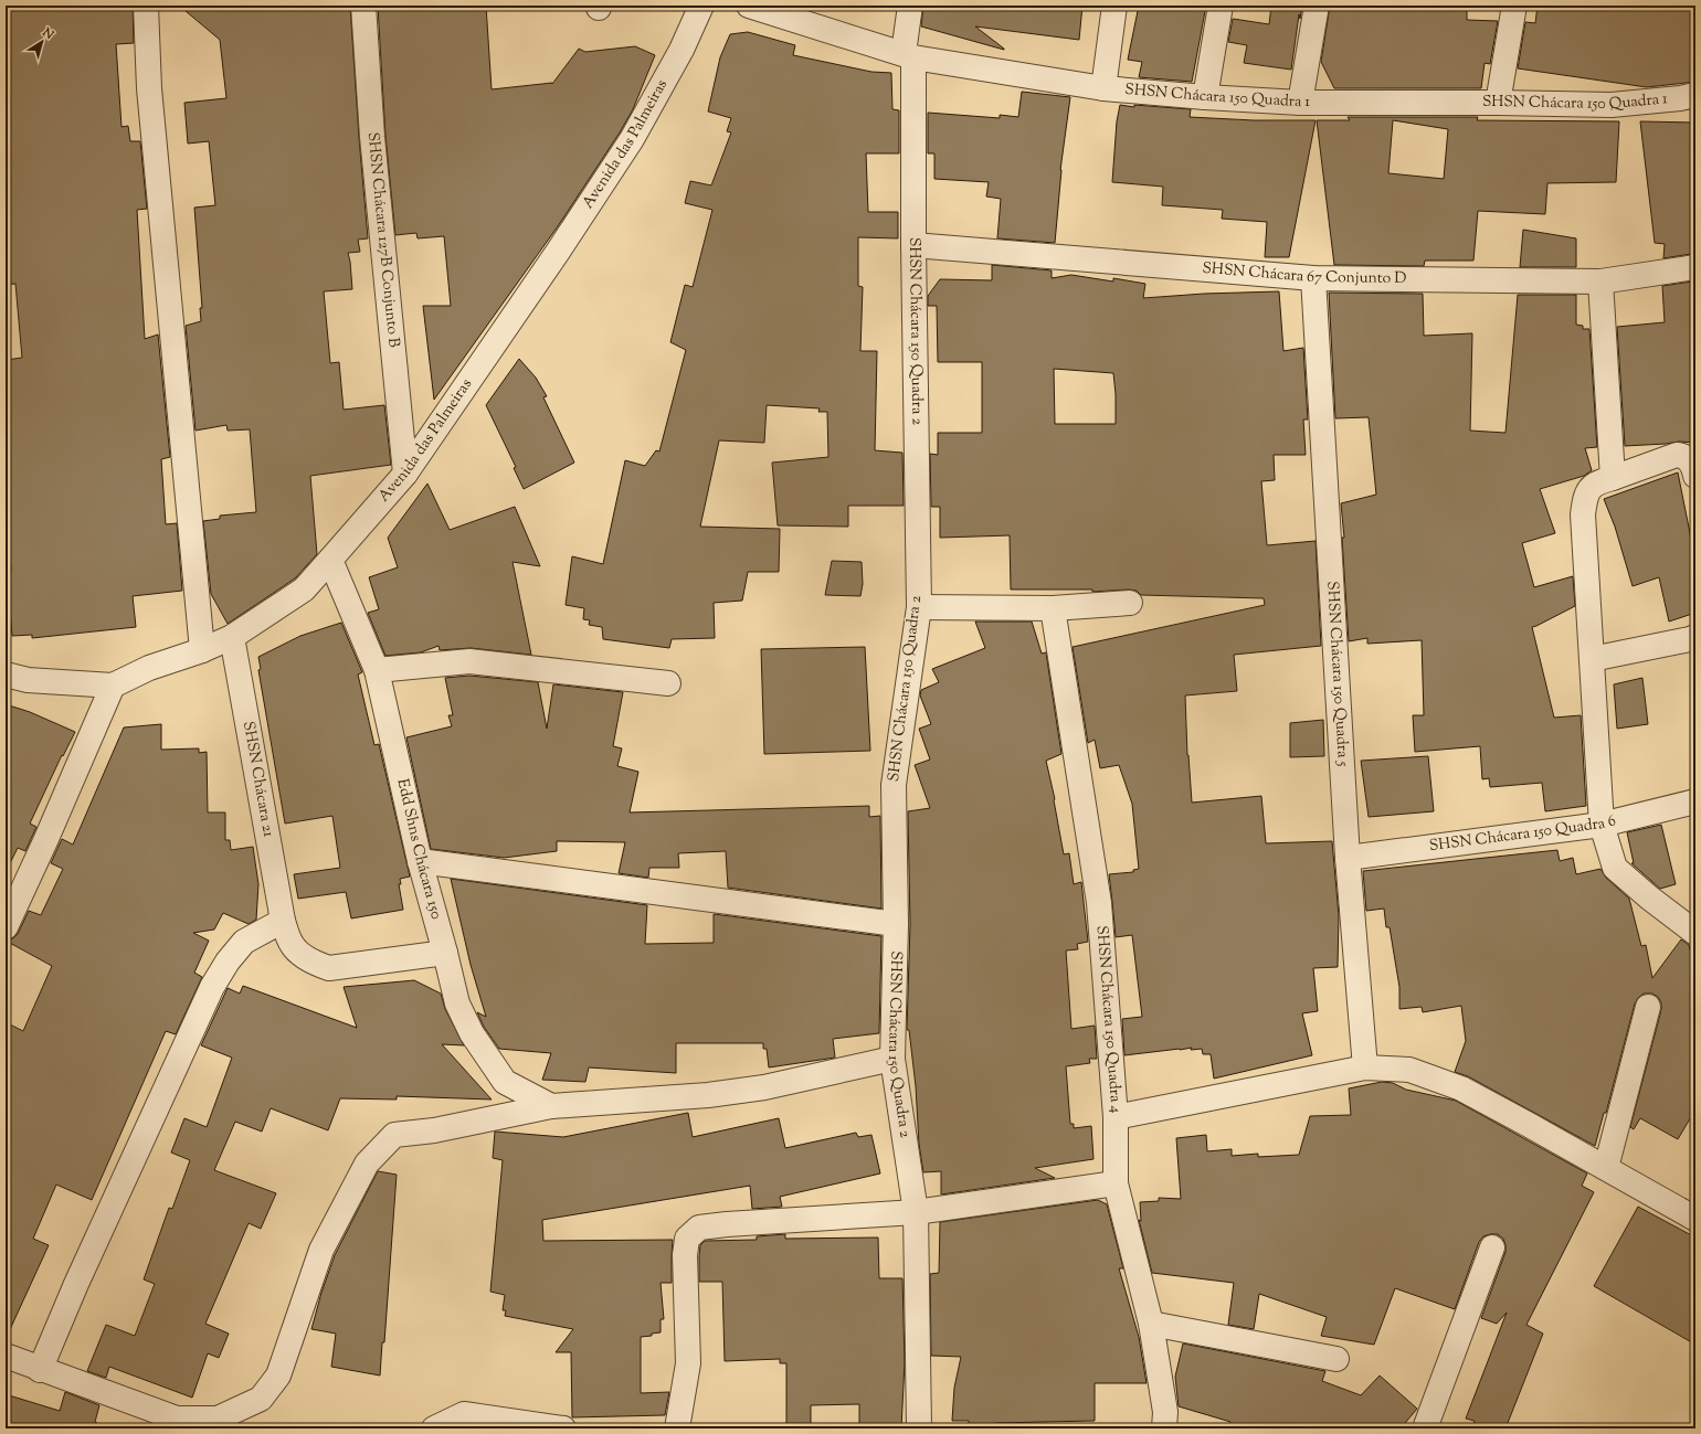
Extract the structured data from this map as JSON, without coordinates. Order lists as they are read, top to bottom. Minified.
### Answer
{"streets":{"street":["SHSN Chácara 150 Quadra 1","Avenida das Palmeiras","SHSN Chácara 127B Conjunto B","SHSN Chácara 67 Conjunto D","SHSN Chácara 150 Quadra 2","SHSN Chácara 150 Quadra 5","SHSN Chácara 21","SHSN Chácara 150 Quadra 6","Edd Shns Chácara 150","SHSN Chácara 150 Quadra 4"]},"crossings":[["SHSN Chácara 150 Quadra 1","SHSN Chácara 150 Quadra 2"],["Avenida das Palmeiras","SHSN Chácara 127B Conjunto B"],["Avenida das Palmeiras","SHSN Chácara 21"],["Avenida das Palmeiras","Edd Shns Chácara 150"],["SHSN Chácara 67 Conjunto D","SHSN Chácara 150 Quadra 2"],["SHSN Chácara 67 Conjunto D","SHSN Chácara 150 Quadra 5"],["SHSN Chácara 150 Quadra 5","SHSN Chácara 150 Quadra 6"],["SHSN Chácara 21","Edd Shns Chácara 150"]],"north":"top right"}
